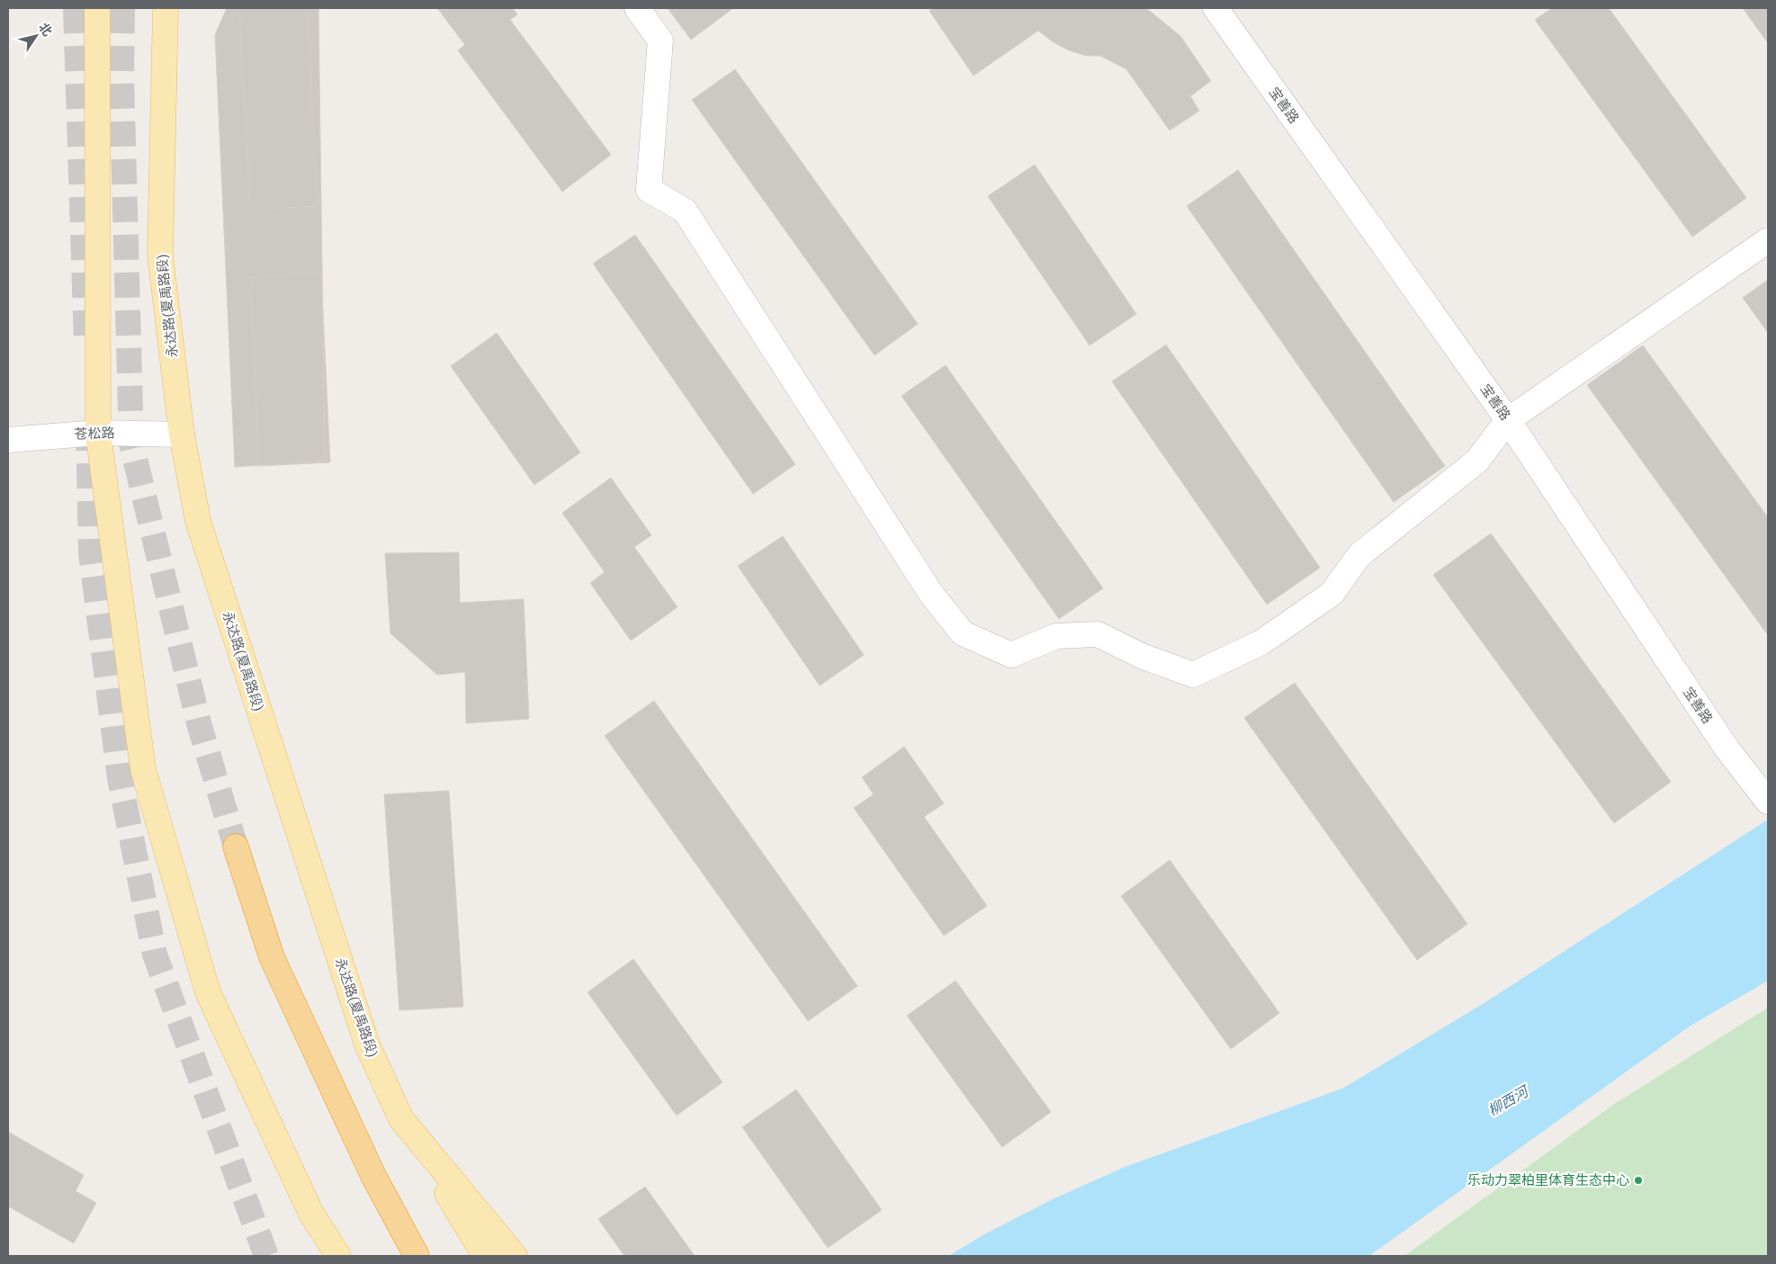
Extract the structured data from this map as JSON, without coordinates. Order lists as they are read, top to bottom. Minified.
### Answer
{"streets":{"main road":["永达路(夏禹路段)"],"street":["宝善路","苍松路"]},"crossings":[["永达路(夏禹路段)","苍松路"]],"water":["柳西河"],"places":["乐动力翠柏里体育生态中心"],"north":"top right"}
